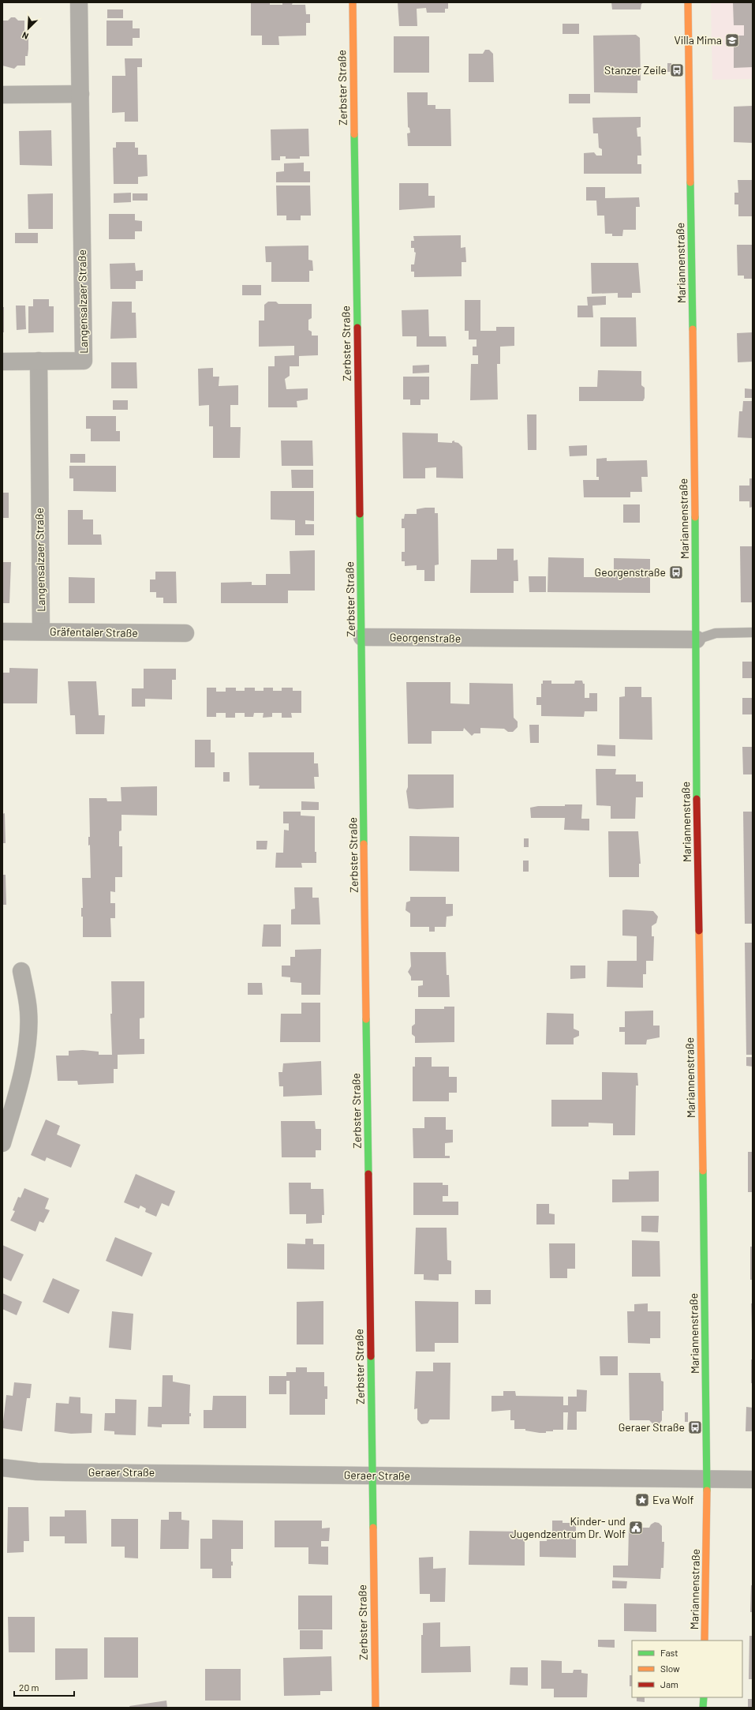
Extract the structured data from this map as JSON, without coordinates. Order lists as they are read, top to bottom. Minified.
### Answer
{"streets":{"street":["Zerbster Straße","Mariannenstraße","Langensalzaer Straße","Gräfentaler Straße","Georgenstraße","Geraer Straße"]},"crossings":[["Zerbster Straße","Georgenstraße"],["Zerbster Straße","Geraer Straße"],["Mariannenstraße","Georgenstraße"],["Mariannenstraße","Geraer Straße"],["Langensalzaer Straße","Gräfentaler Straße"]],"places":{"school or university":["Villa Mima"],"bus stop":["Stanzer Zeile","Georgenstraße","Geraer Straße"],"place":["Eva Wolf"],"public building":["Kinder- und Jugendzentrum Dr. Wolf"]},"legend":["Fast","Slow","Jam"],"scale_bar":"20 m","north":"bottom left"}
